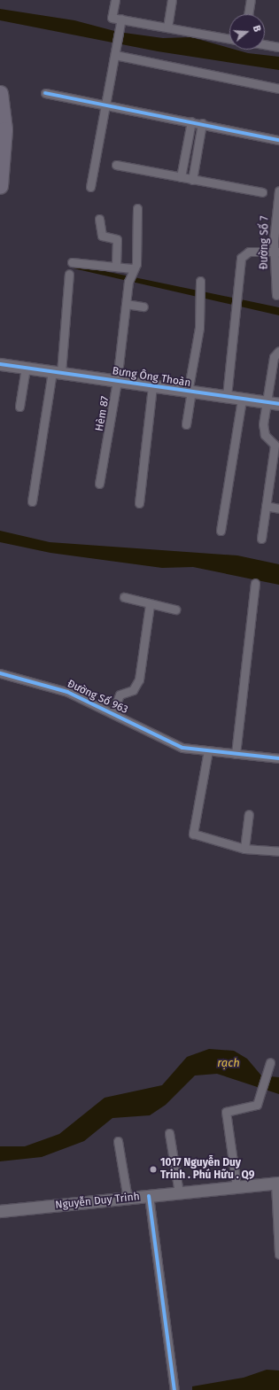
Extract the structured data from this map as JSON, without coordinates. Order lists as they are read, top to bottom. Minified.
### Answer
{"streets":{"main road":["Bưng Ông Thoàn","Nguyễn Duy Trinh"],"street":["Đường Số 7","Hèm 87","Đường Số 963"]},"crossings":[["Bưng Ông Thoàn","Hèm 87"]],"water":["rạch"],"places":["1017 Nguyễn Duy Trinh . Phú Hữu . Q9"],"north":"right"}
